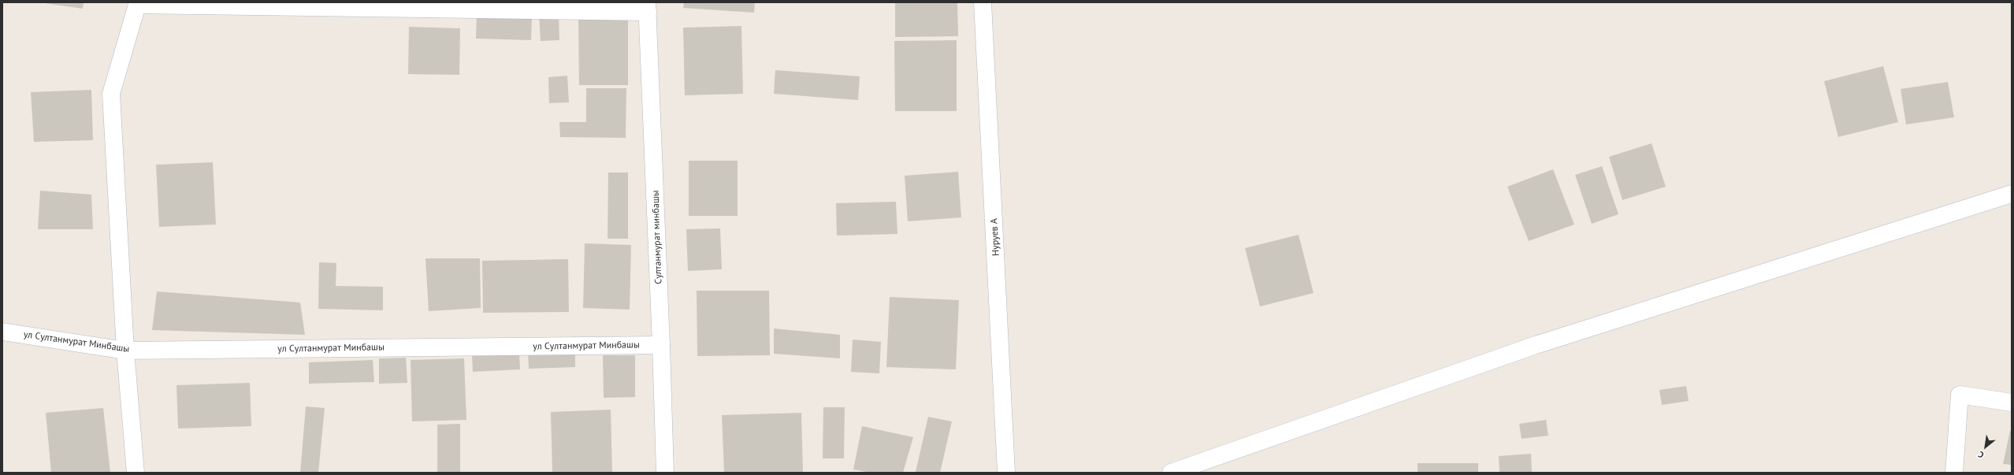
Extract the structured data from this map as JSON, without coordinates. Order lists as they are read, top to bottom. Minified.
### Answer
{"streets":{"street":["Султанмурат минбашы","Нуруев А","ул Султанмурат Минбашы"]},"crossings":[["Султанмурат минбашы","ул Султанмурат Минбашы"]],"north":"bottom left"}
